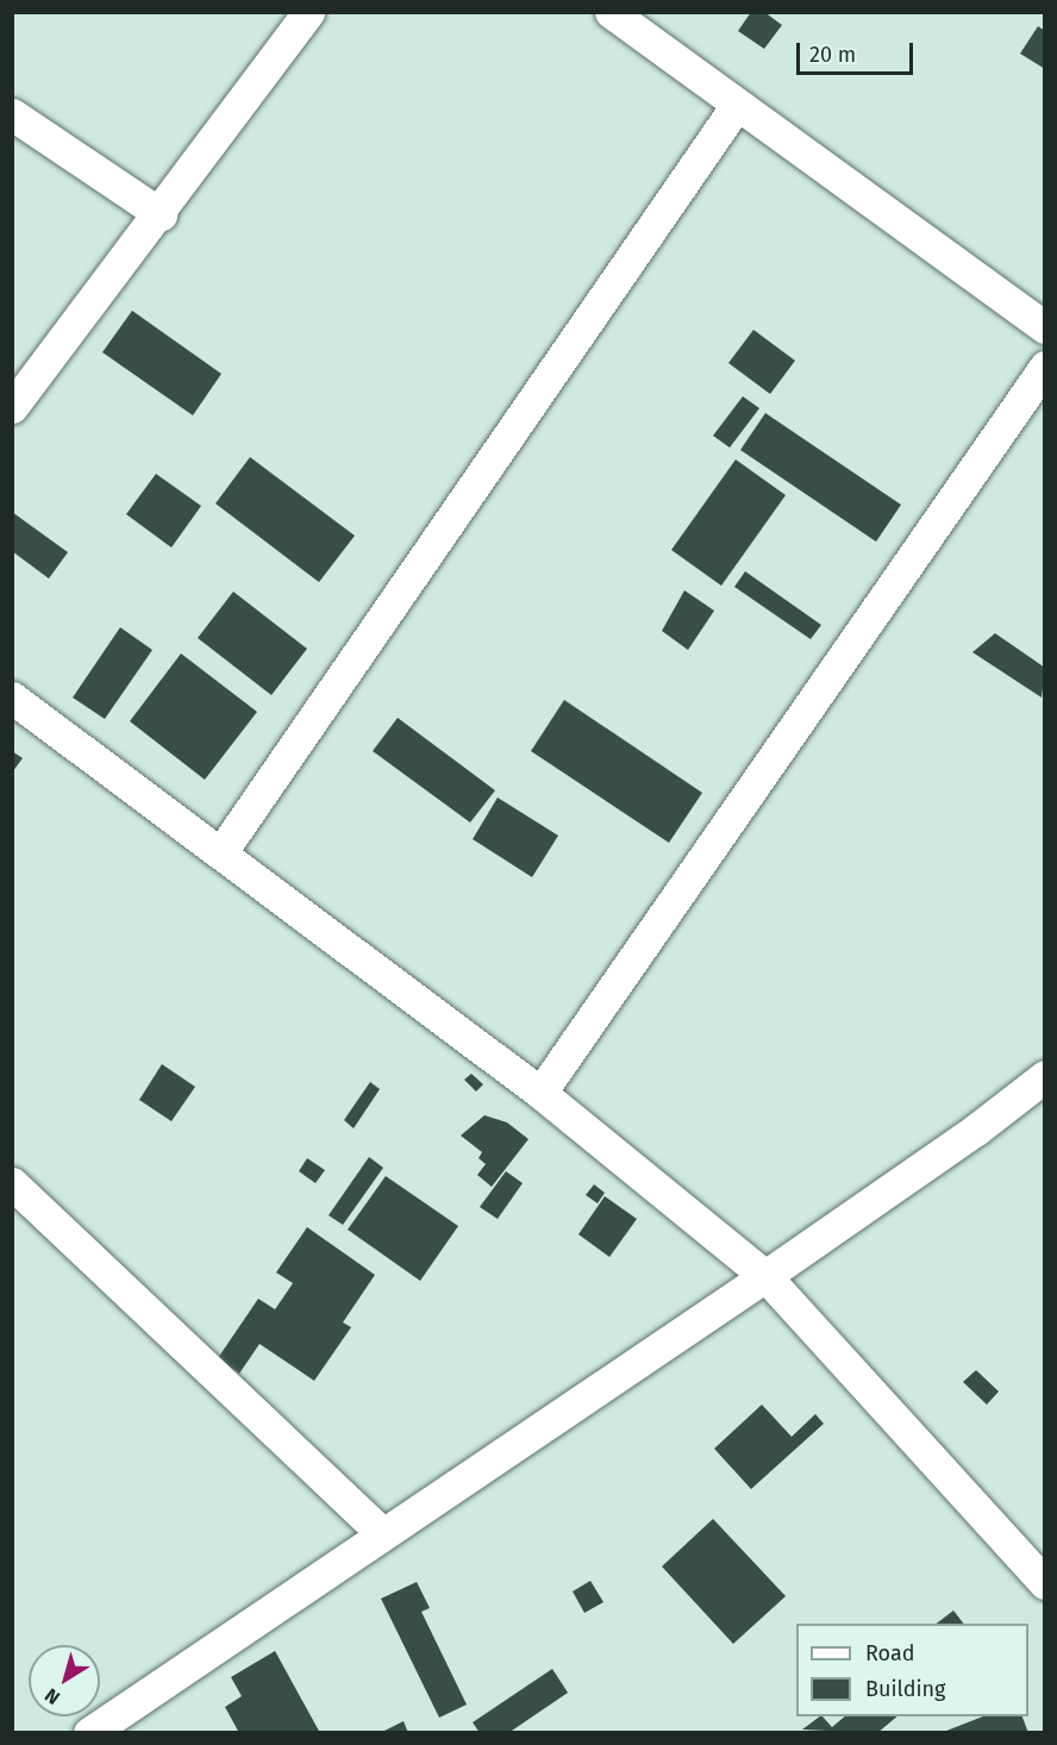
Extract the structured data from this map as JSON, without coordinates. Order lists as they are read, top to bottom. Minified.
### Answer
{"legend":["Road","Building"],"scale_bar":"20 m","north":"bottom left"}
